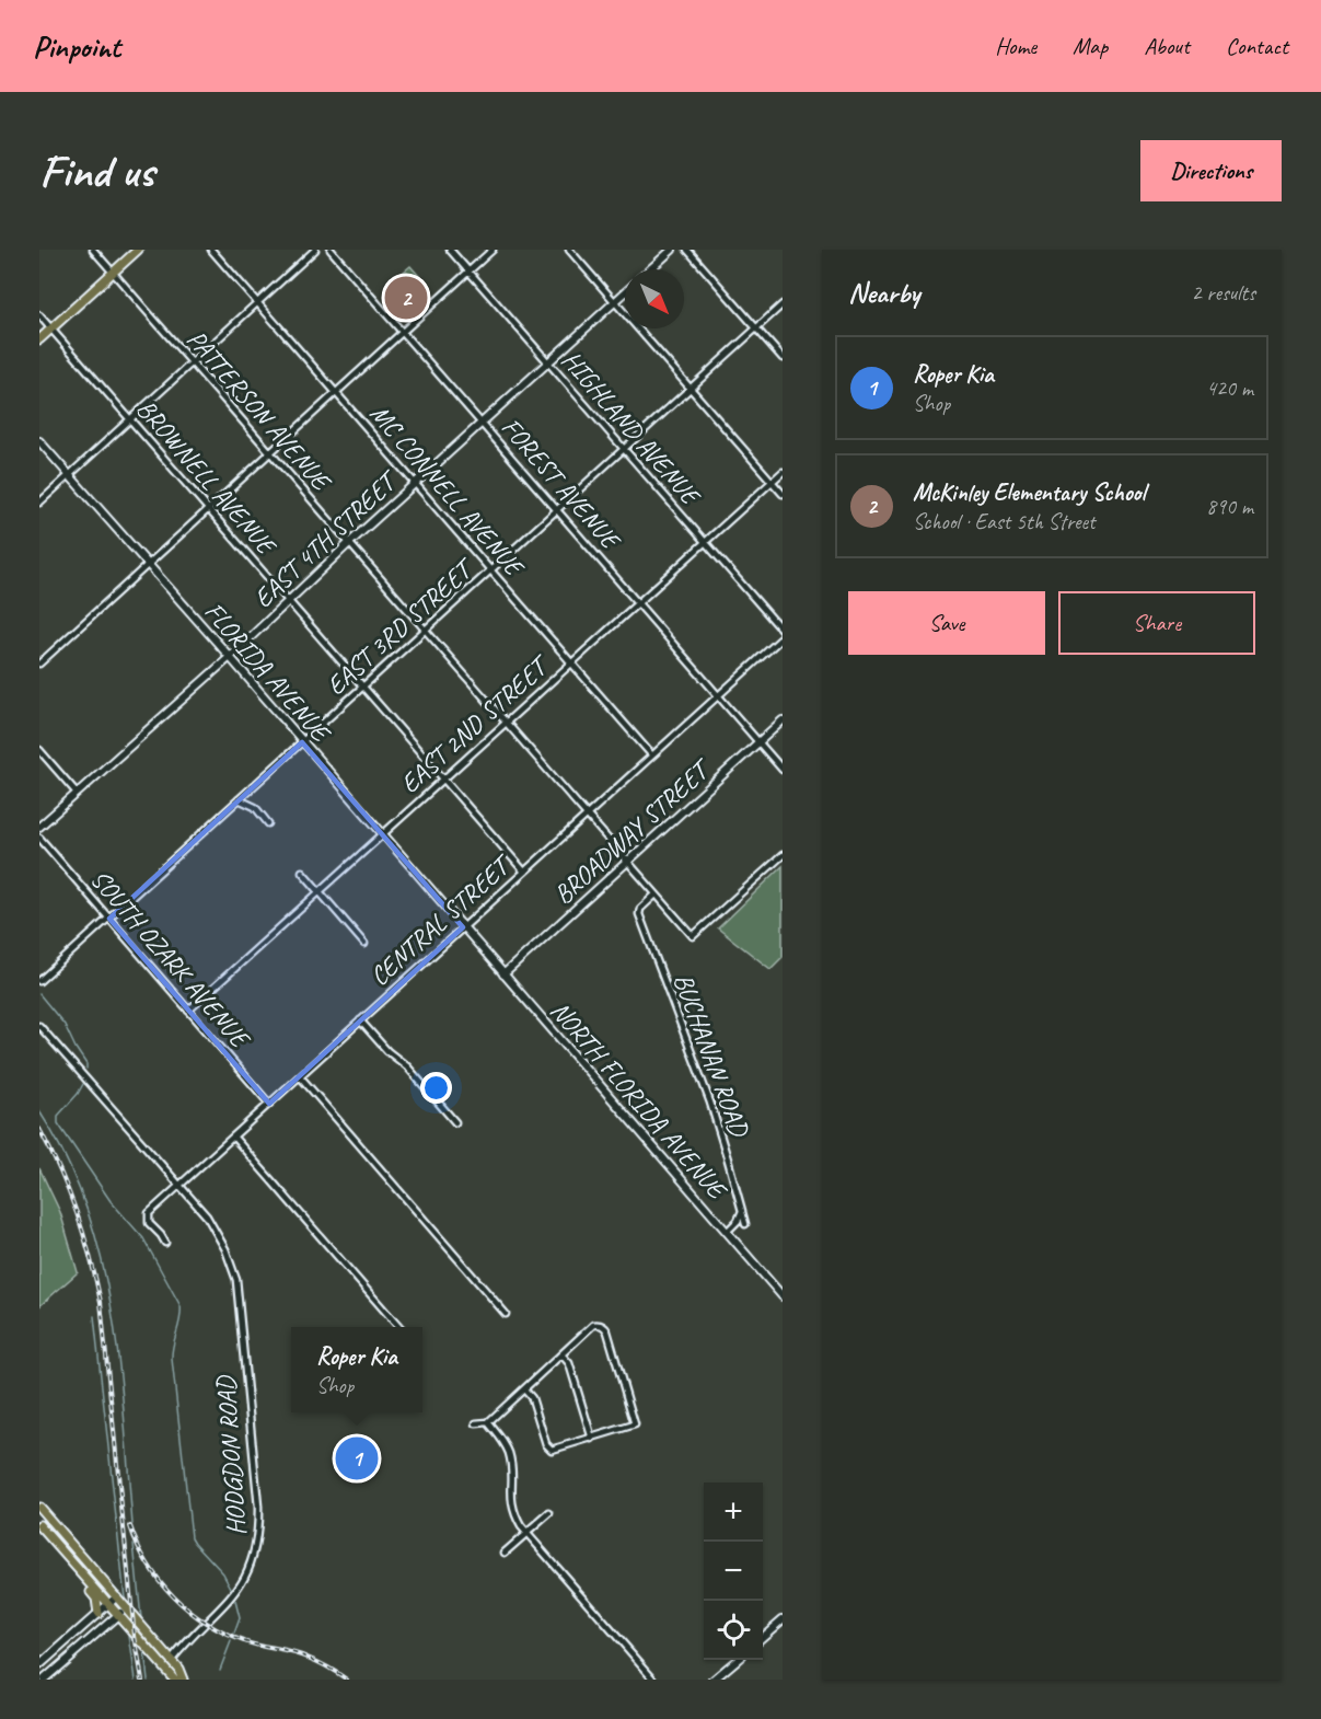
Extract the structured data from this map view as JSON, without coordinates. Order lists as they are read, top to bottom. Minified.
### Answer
{"streets":{"street":["PATTERSON AVENUE","HIGHLAND AVENUE","BROWNELL AVENUE","FOREST AVENUE","MC CONNELL AVENUE","EAST 4TH STREET","EAST 3RD STREET","FLORIDA AVENUE","EAST 2ND STREET","BROADWAY STREET","CENTRAL STREET","SOUTH OZARK AVENUE","BUCHANAN ROAD","NORTH FLORIDA AVENUE","HODGDON ROAD"]},"crossings":[["PATTERSON AVENUE","EAST 4TH STREET"],["PATTERSON AVENUE","EAST 3RD STREET"],["PATTERSON AVENUE","EAST 2ND STREET"],["PATTERSON AVENUE","BROADWAY STREET"],["PATTERSON AVENUE","CENTRAL STREET"],["PATTERSON AVENUE","BUCHANAN ROAD"],["HIGHLAND AVENUE","EAST 4TH STREET"],["HIGHLAND AVENUE","EAST 3RD STREET"],["HIGHLAND AVENUE","EAST 2ND STREET"],["BROWNELL AVENUE","EAST 4TH STREET"],["BROWNELL AVENUE","EAST 3RD STREET"],["BROWNELL AVENUE","EAST 2ND STREET"],["BROWNELL AVENUE","CENTRAL STREET"],["FOREST AVENUE","EAST 4TH STREET"],["FOREST AVENUE","EAST 3RD STREET"],["FOREST AVENUE","EAST 2ND STREET"],["FOREST AVENUE","BROADWAY STREET"],["FOREST AVENUE","CENTRAL STREET"],["MC CONNELL AVENUE","EAST 4TH STREET"],["MC CONNELL AVENUE","EAST 3RD STREET"],["MC CONNELL AVENUE","EAST 2ND STREET"],["MC CONNELL AVENUE","CENTRAL STREET"],["EAST 4TH STREET","FLORIDA AVENUE"],["EAST 3RD STREET","FLORIDA AVENUE"],["EAST 3RD STREET","SOUTH OZARK AVENUE"],["FLORIDA AVENUE","EAST 2ND STREET"],["FLORIDA AVENUE","CENTRAL STREET"],["FLORIDA AVENUE","NORTH FLORIDA AVENUE"],["EAST 2ND STREET","SOUTH OZARK AVENUE"],["BROADWAY STREET","NORTH FLORIDA AVENUE"],["CENTRAL STREET","SOUTH OZARK AVENUE"],["CENTRAL STREET","NORTH FLORIDA AVENUE"],["CENTRAL STREET","HODGDON ROAD"]],"north":"bottom right","page":{"header":"Pinpoint","nav":["Home","Map","About","Contact"],"buttons":["Directions",["Save","Share"]],"title":"Find us","heading":["Nearby","2 results"],"pins":["2","1"],"list":[{"mark":"1","name":"Roper Kia","note":"Shop","value":"420 m"},{"mark":"2","name":"McKinley Elementary School","note":"School · East 5th Street","value":"890 m"}],"popup":["Roper Kia","Shop"],"map_buttons":["+","−"]}}
